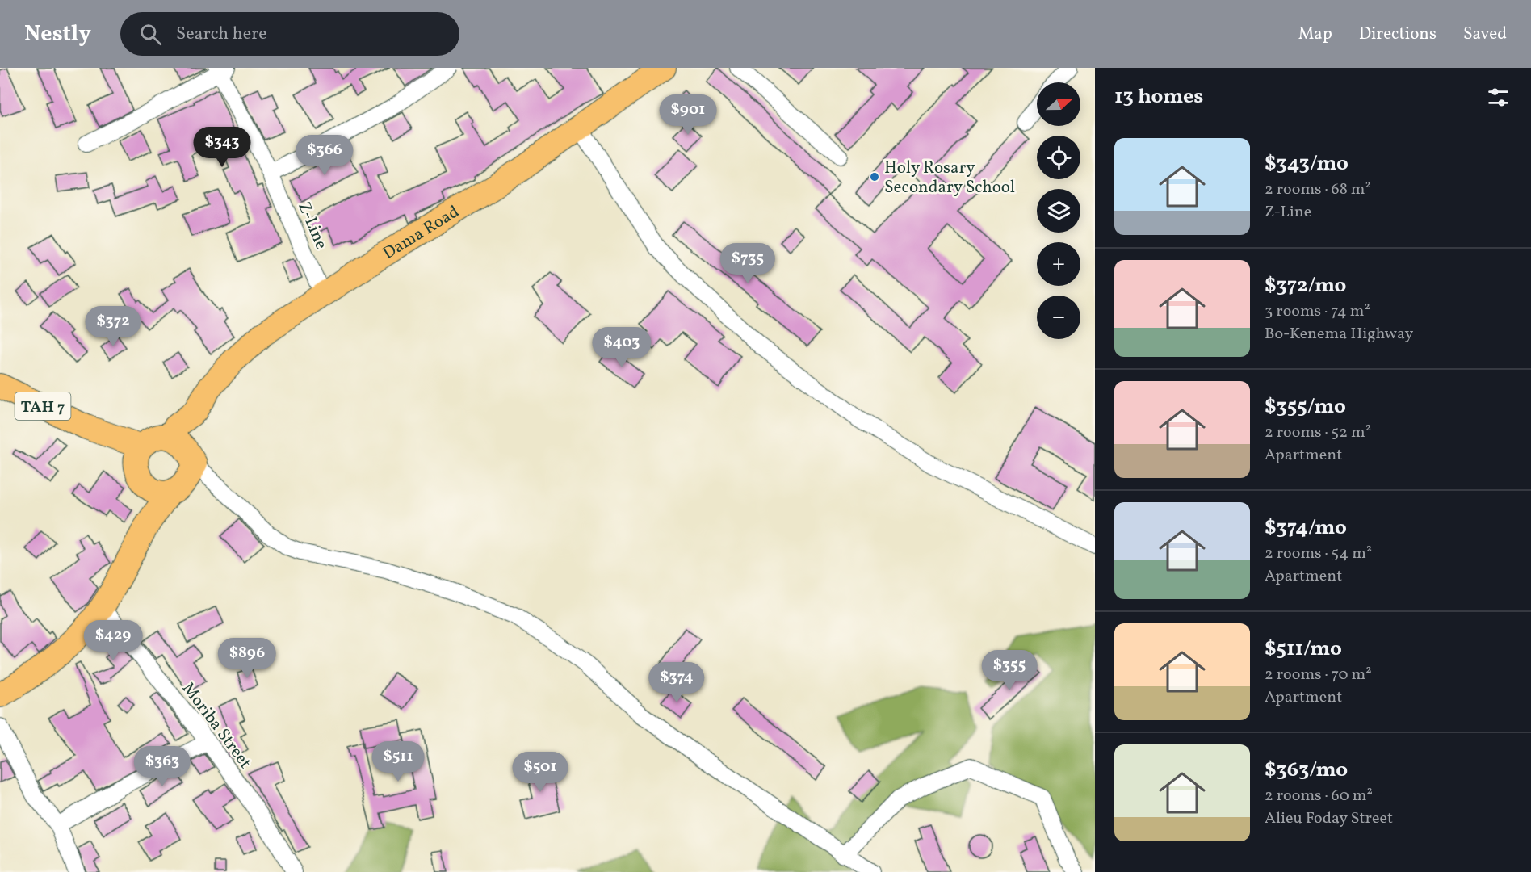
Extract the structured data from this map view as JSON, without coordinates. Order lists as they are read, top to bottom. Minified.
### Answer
{"streets":{"highway":["Dama Road","TAH 7"],"street":["Z-Line","Moriba Street"]},"crossings":[["Z-Line","Dama Road"],["Dama Road","TAH 7"]],"places":["Holy Rosary Secondary School"],"north":"right","page":{"header":"Nestly","search":"Search here","nav":["Map","Directions","Saved"],"heading":"13 homes","map_buttons":["+","−"],"price":["$901","$343","$366","$735","$372","$403","$429","$896","$355","$374","$511","$363","$501"],"list":[{"name":"$343/mo","note":"2 rooms · 68 m² · Z-Line"},{"name":"$372/mo","note":"3 rooms · 74 m² · Bo-Kenema Highway"},{"name":"$355/mo","note":"2 rooms · 52 m² · Apartment"},{"name":"$374/mo","note":"2 rooms · 54 m² · Apartment"},{"name":"$511/mo","note":"2 rooms · 70 m² · Apartment"},{"name":"$363/mo","note":"2 rooms · 60 m² · Alieu Foday Street"}]}}
